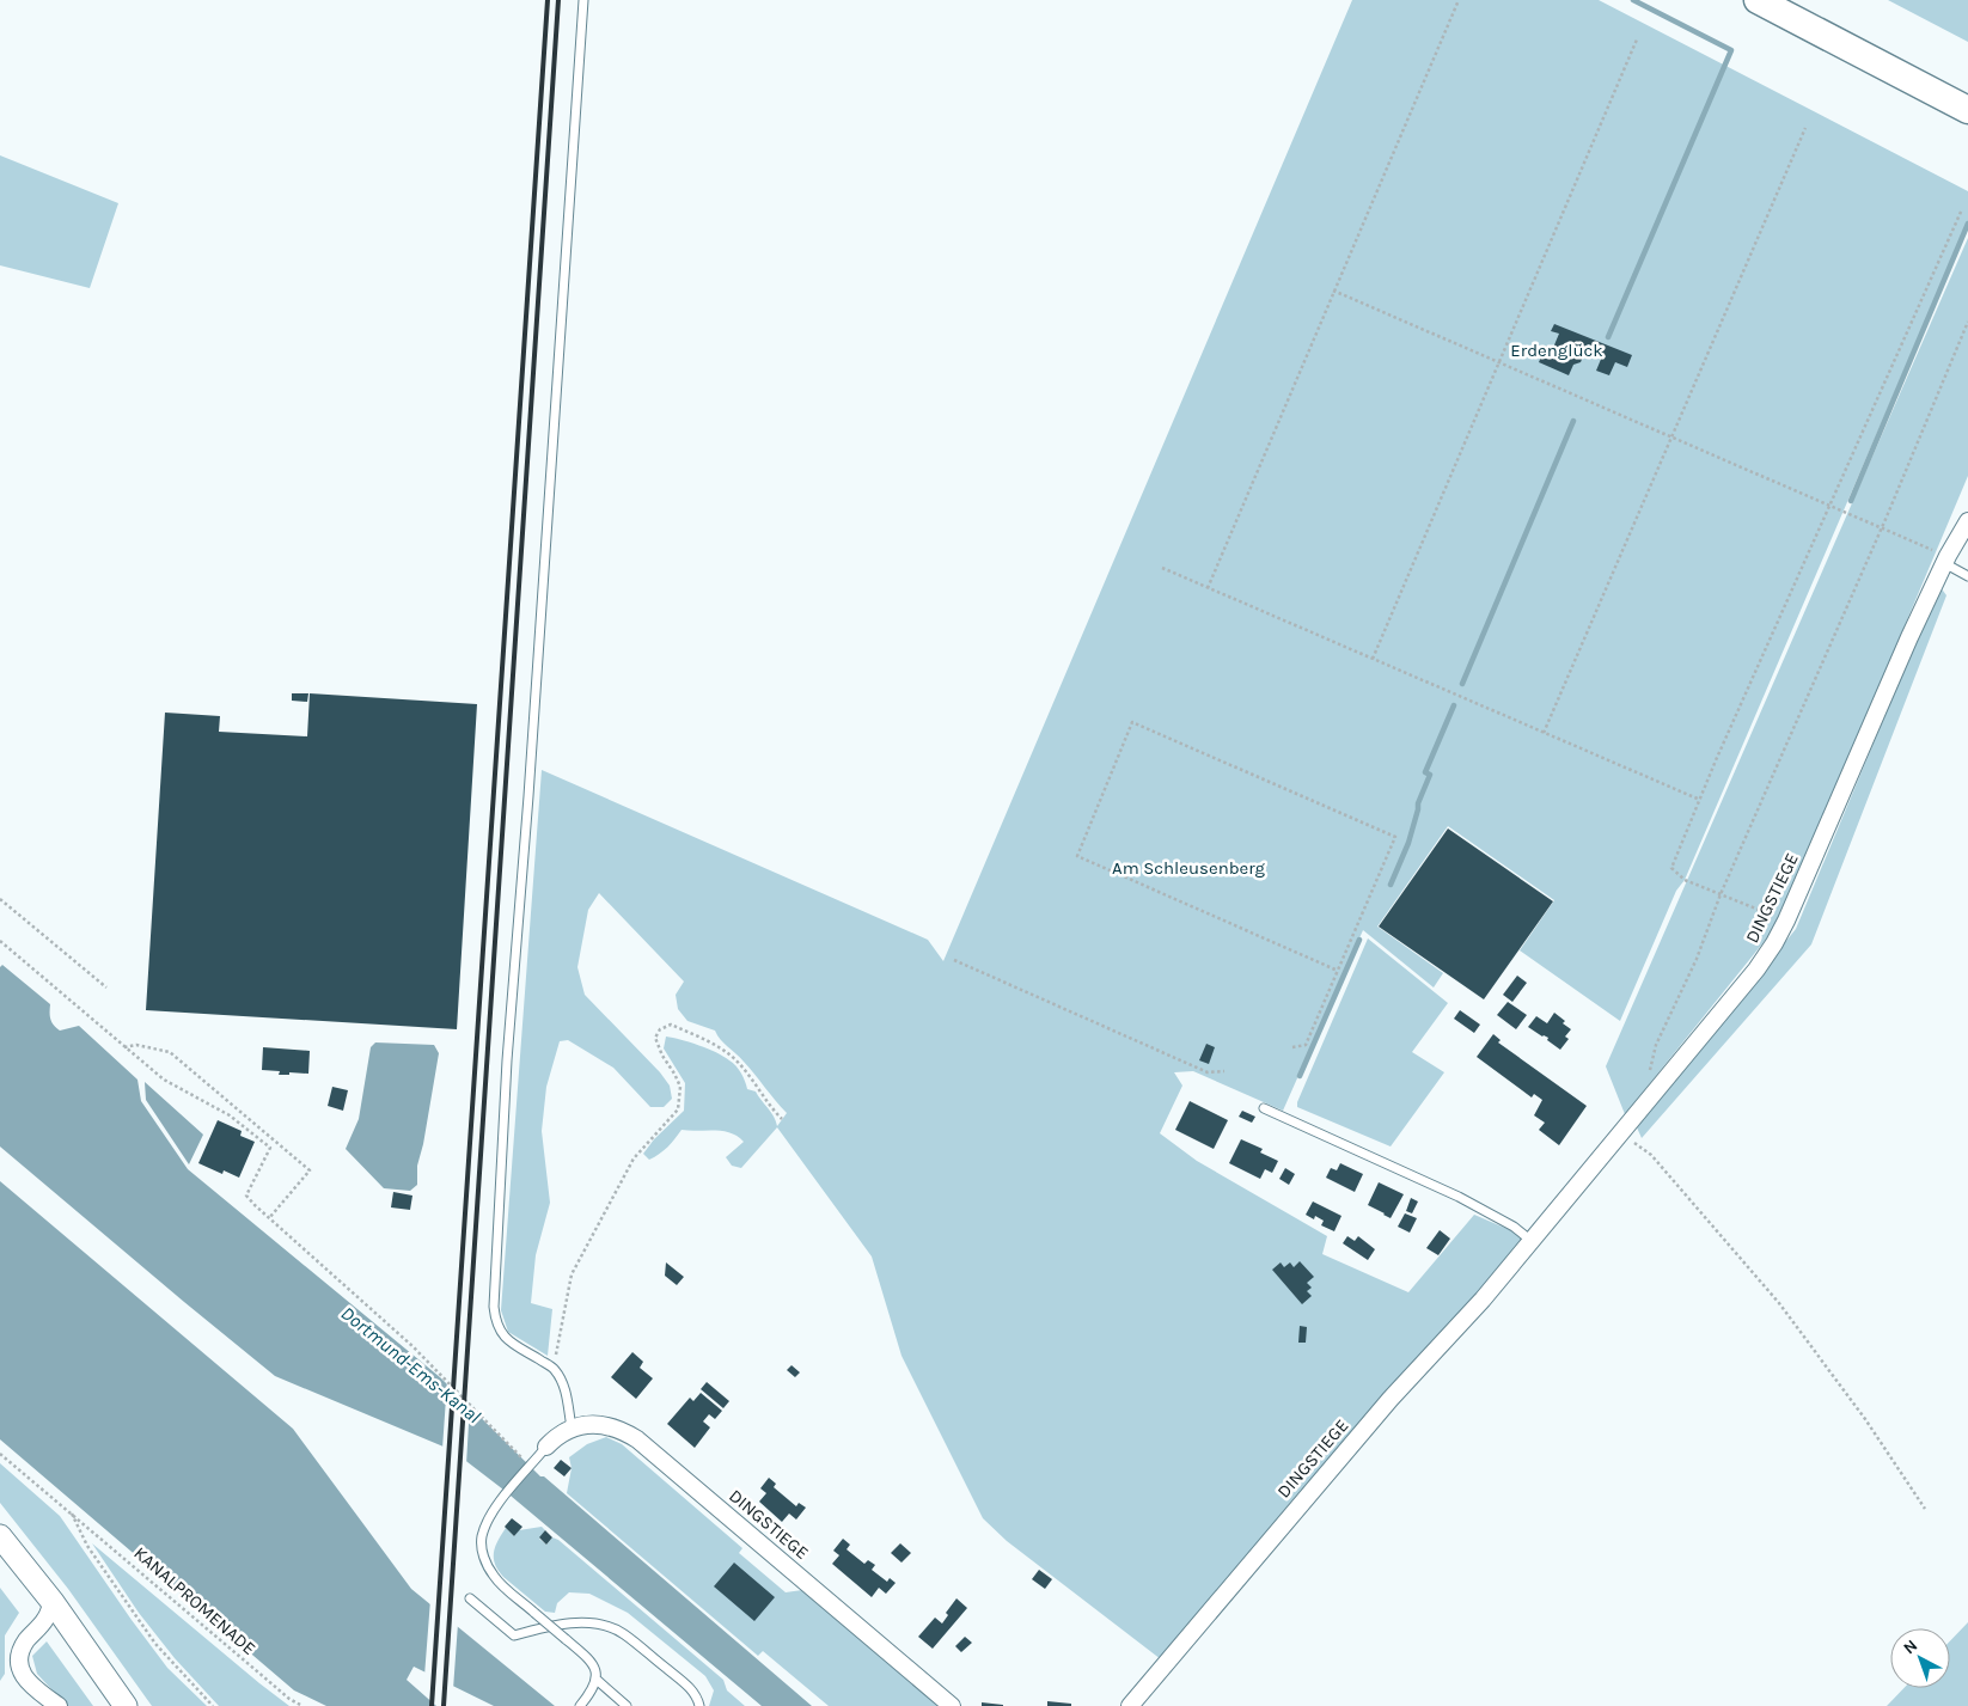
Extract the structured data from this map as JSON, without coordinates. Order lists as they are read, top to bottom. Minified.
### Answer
{"streets":{"street":["DINGSTIEGE"],"path":["KANALPROMENADE"]},"water":["Dortmund-Ems-Kanal"],"parks":["Erdenglück","Am Schleusenberg"],"north":"top left"}
